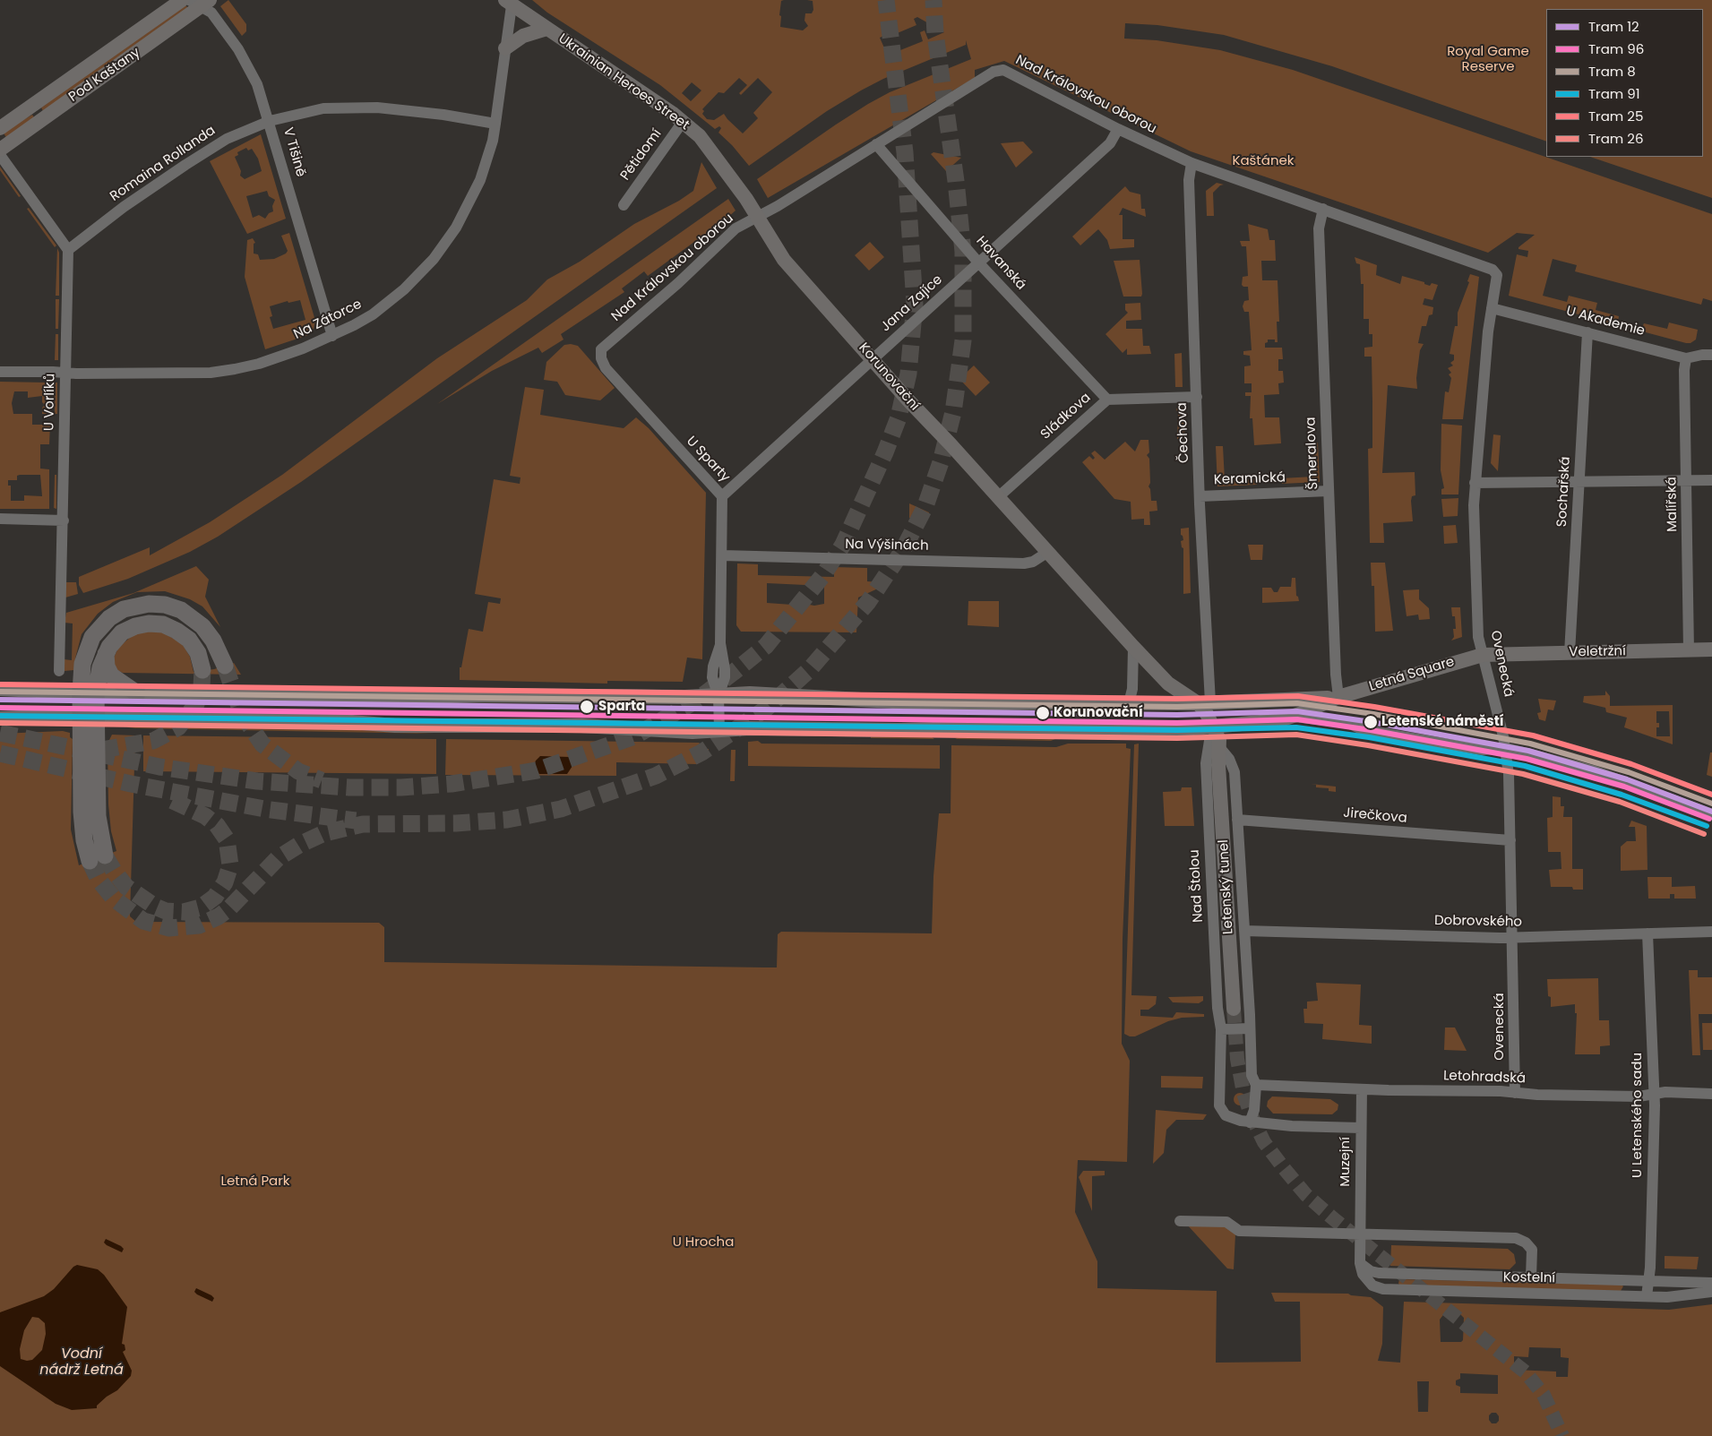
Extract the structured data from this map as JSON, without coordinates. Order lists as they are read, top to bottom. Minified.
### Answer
{"streets":{"main road":["Pod Kaštany","Ukrainian Heroes Street","Korunovační","Veletržní","Letná Square","Letenský tunel"],"street":["Nad Královskou oborou","V Tišině","Pětidomí","Romaina Rollanda","Havanská","Jana Zajíce","Na Zátorce","U Akademie","U Vorlíků","Sládkova","Čechova","Šmeralova","U Sparty","Keramická","Sochařská","Malířská","Na Výšinách","Ovenecká","Jirečkova","Nad Štolou","Dobrovského","Letohradská","U Letenského sadu","Muzejní","Kostelní"]},"crossings":[["Pod Kaštany","V Tišině"],["Ukrainian Heroes Street","Pětidomí"],["Ukrainian Heroes Street","Na Zátorce"],["Ukrainian Heroes Street","Korunovační"],["Nad Královskou oborou","Havanská"],["Nad Královskou oborou","Jana Zajíce"],["Nad Královskou oborou","Korunovační"],["Nad Královskou oborou","Čechova"],["Nad Královskou oborou","Šmeralova"],["Nad Královskou oborou","U Sparty"],["Nad Královskou oborou","Ovenecká"],["V Tišině","Romaina Rollanda"],["V Tišině","Na Zátorce"],["Romaina Rollanda","Na Zátorce"],["Romaina Rollanda","U Vorlíků"],["Havanská","Jana Zajíce"],["Havanská","Sládkova"],["Jana Zajíce","Korunovační"],["Jana Zajíce","U Sparty"],["Na Zátorce","U Vorlíků"],["U Akademie","Sochařská"],["U Akademie","Malířská"],["U Akademie","Ovenecká"],["Korunovační","Sládkova"],["Korunovační","Čechova"],["Korunovační","Na Výšinách"],["Korunovační","Letná Square"],["Korunovační","Letenský tunel"],["Sládkova","Čechova"],["Čechova","Keramická"],["Šmeralova","Keramická"],["Šmeralova","Letná Square"],["U Sparty","Na Výšinách"],["U Sparty","Letná Square"],["Sochařská","Veletržní"],["Malířská","Veletržní"],["Veletržní","Ovenecká"],["Veletržní","Letná Square"],["Ovenecká","Letná Square"],["Ovenecká","Jirečkova"],["Ovenecká","Dobrovského"],["Ovenecká","Letohradská"],["Letná Square","Letenský tunel"],["Nad Štolou","Letenský tunel"],["Dobrovského","U Letenského sadu"],["Letohradská","U Letenského sadu"],["Letohradská","Muzejní"],["U Letenského sadu","Kostelní"],["Muzejní","Kostelní"]],"water":["Vodní nádrž Letná"],"parks":["Royal Game Reserve","Kaštánek","Letná Park","U Hrocha"],"places":["Sparta","Korunovační","Letenské náměstí"],"lines":["tram line 25","tram line 8","tram line 12","tram line 96","tram line 91","tram line 26"],"legend":["Tram 12","Tram 96","Tram 8","Tram 91","Tram 25","Tram 26"]}
